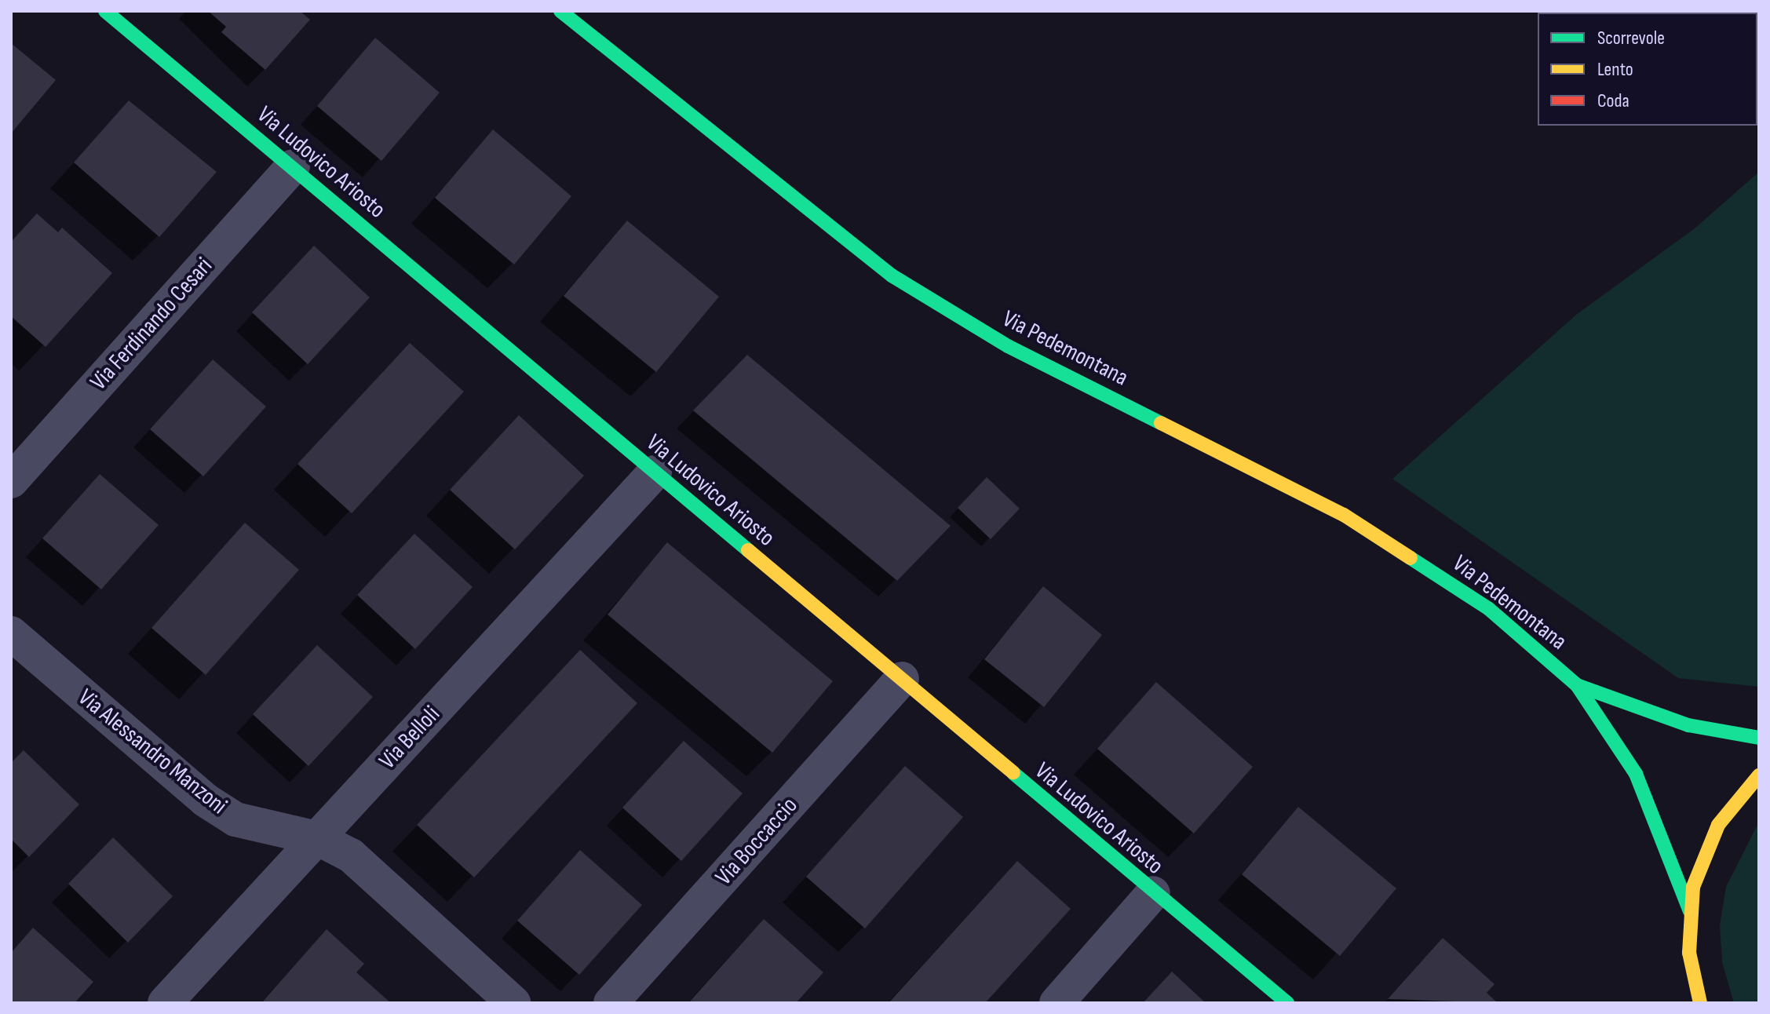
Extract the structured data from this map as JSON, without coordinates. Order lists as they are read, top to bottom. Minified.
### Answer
{"streets":{"main road":["Via Ludovico Ariosto","Via Pedemontana"],"street":["Via Ferdinando Cesari","Via Belloli","Via Alessandro Manzoni","Via Boccaccio"]},"crossings":[["Via Ludovico Ariosto","Via Ferdinando Cesari"],["Via Ludovico Ariosto","Via Belloli"],["Via Ludovico Ariosto","Via Boccaccio"],["Via Belloli","Via Alessandro Manzoni"]],"legend":["Scorrevole","Lento","Coda"]}
